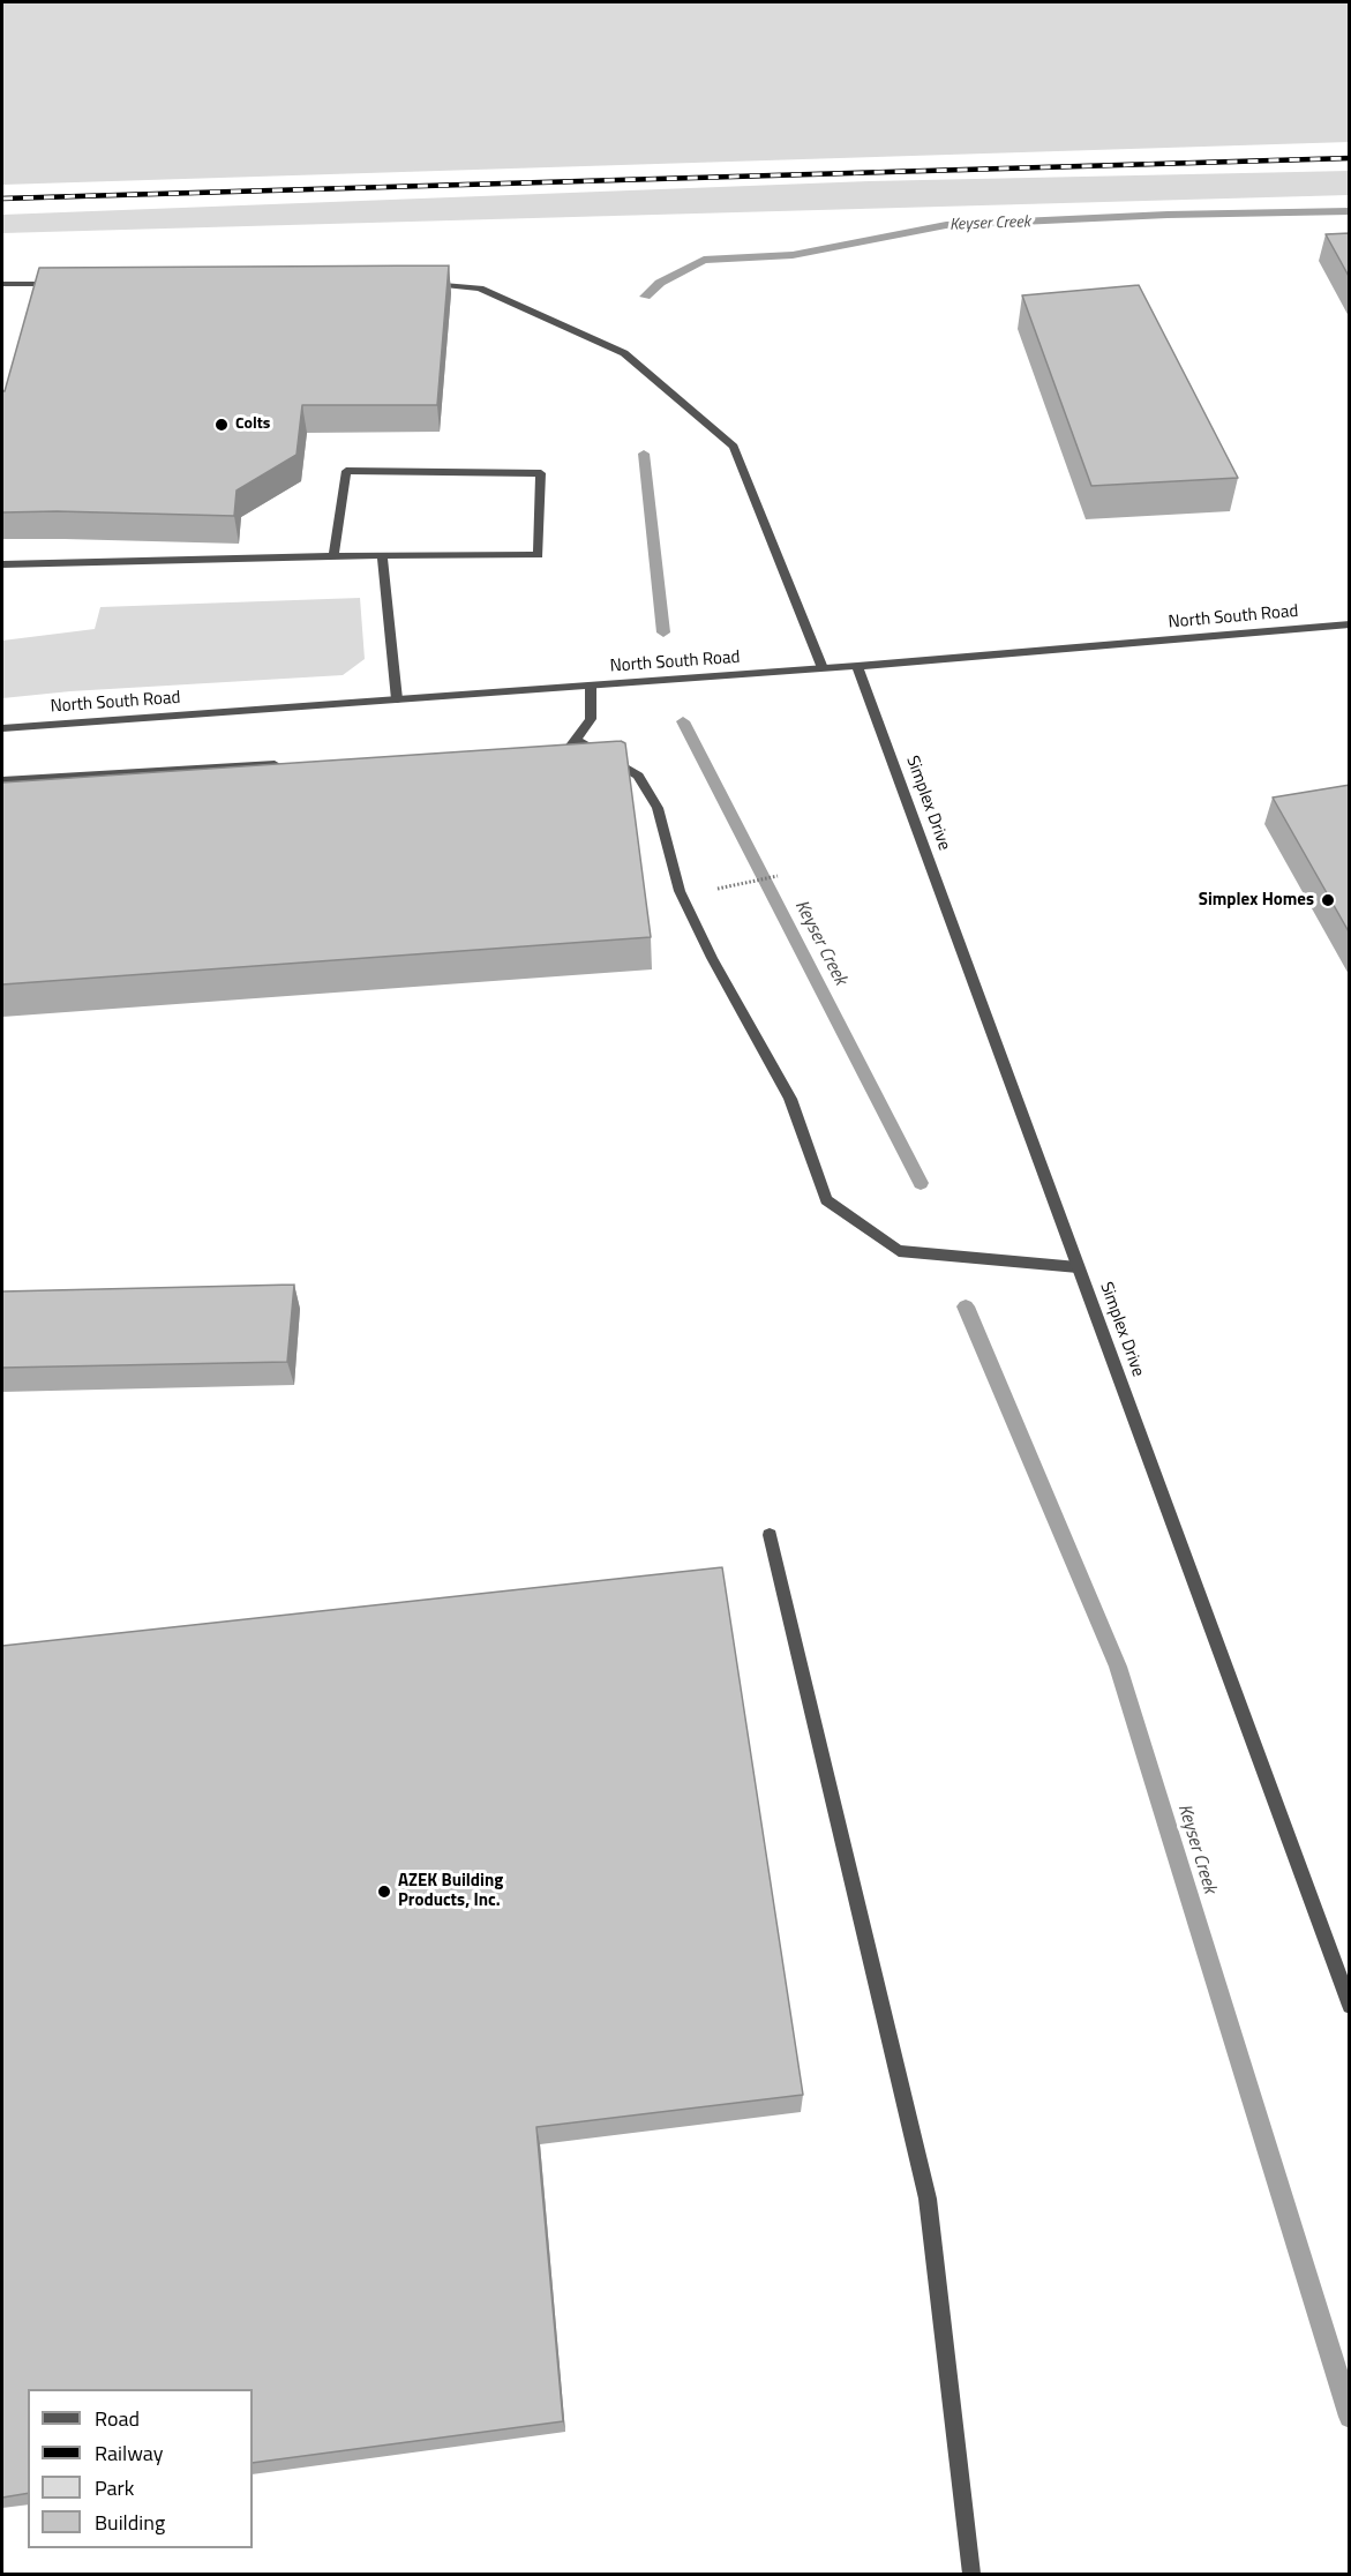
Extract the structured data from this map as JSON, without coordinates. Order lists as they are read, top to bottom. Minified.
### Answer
{"streets":{"street":["North South Road","Simplex Drive"]},"crossings":[["North South Road","Simplex Drive"]],"water":["Keyser Creek"],"places":["Colts","Simplex Homes","AZEK Building Products, Inc."],"legend":["Road","Railway","Park","Building"]}
